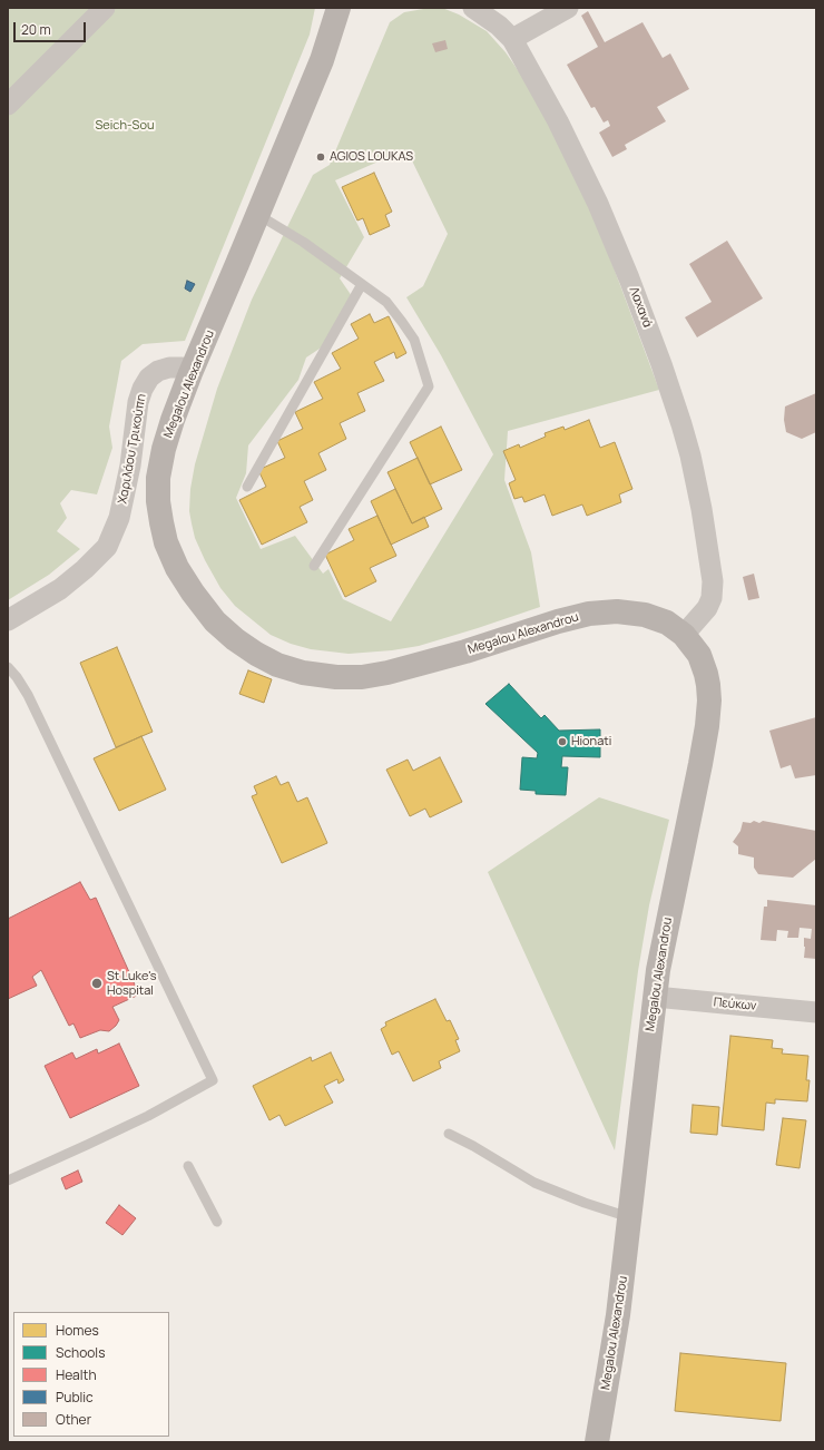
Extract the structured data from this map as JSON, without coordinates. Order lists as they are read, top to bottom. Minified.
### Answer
{"streets":{"main road":["Megalou Alexandrou"],"street":["Λαχανά","Χαριλάου Τρικούπη","Πεύκων"]},"crossings":[["Λαχανά","Megalou Alexandrou"],["Megalou Alexandrou","Χαριλάου Τρικούπη"],["Megalou Alexandrou","Πεύκων"]],"parks":["Seich-Sou"],"places":["AGIOS LOUKAS","Hionati","St Luke's Hospital"],"legend":["Homes","Schools","Health","Public","Other"],"scale_bar":"20 m"}
